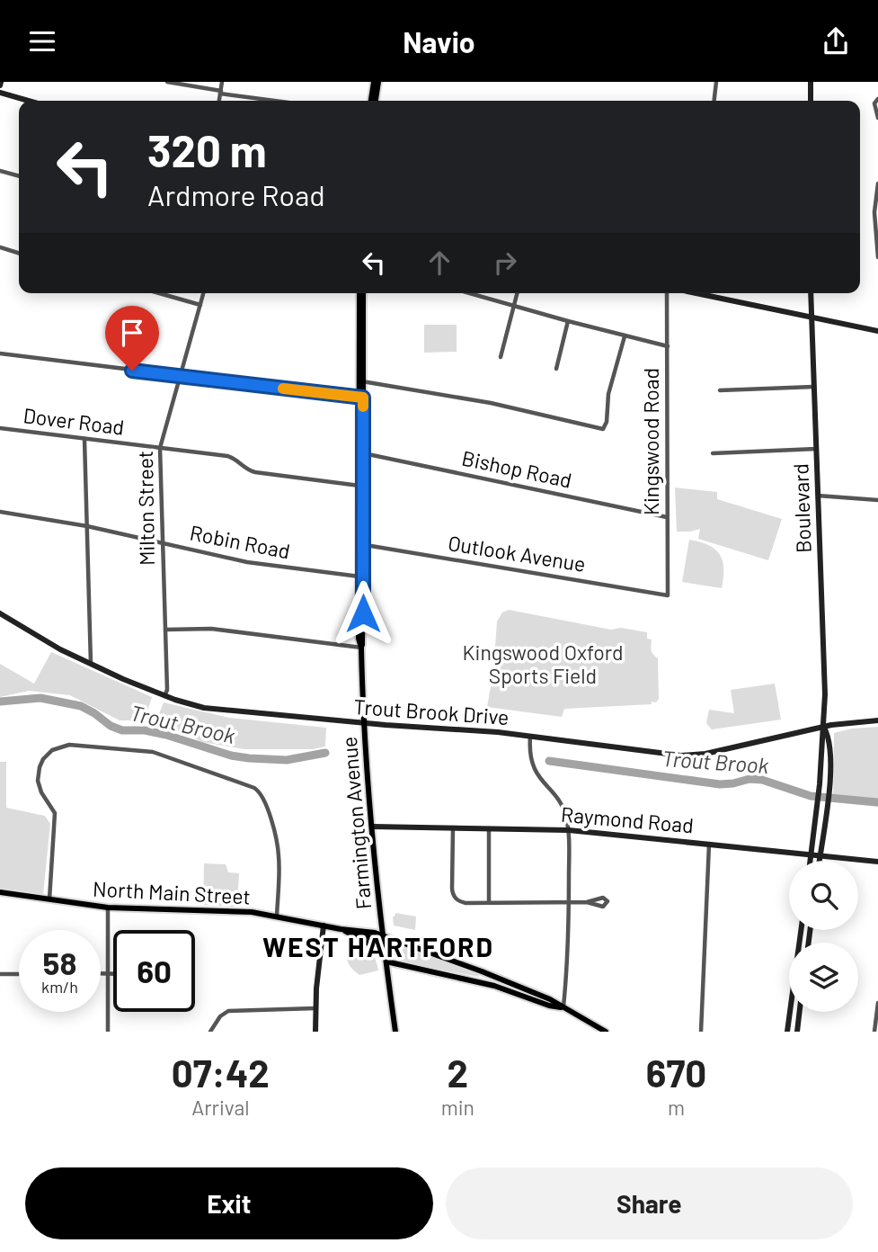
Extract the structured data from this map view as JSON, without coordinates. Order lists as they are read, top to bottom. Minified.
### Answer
{"streets":{"main road":["Boulevard","Trout Brook Drive","Raymond Road","Farmington Avenue","North Main Street"],"street":["Dover Road","Kingswood Road","Bishop Road","Milton Street","Robin Road","Outlook Avenue"]},"crossings":[["Dover Road","Milton Street"],["Dover Road","Farmington Avenue"],["Kingswood Road","Bishop Road"],["Kingswood Road","Outlook Avenue"],["Bishop Road","Farmington Avenue"],["Milton Street","Robin Road"],["Milton Street","Trout Brook Drive"],["Boulevard","Trout Brook Drive"],["Boulevard","Raymond Road"],["Robin Road","Farmington Avenue"],["Outlook Avenue","Farmington Avenue"],["Trout Brook Drive","Farmington Avenue"],["Raymond Road","Farmington Avenue"],["Farmington Avenue","North Main Street"]],"districts":["WEST HARTFORD"],"water":["Trout Brook"],"parks":["Kingswood Oxford Sports Field"],"page":{"header":"Navio","turn":["320 m","Ardmore Road"],"speed":"58 km/h","limit":"60","eta":["07:42","Arrival","2","min","670","m"],"buttons":["Exit","Share"]}}
